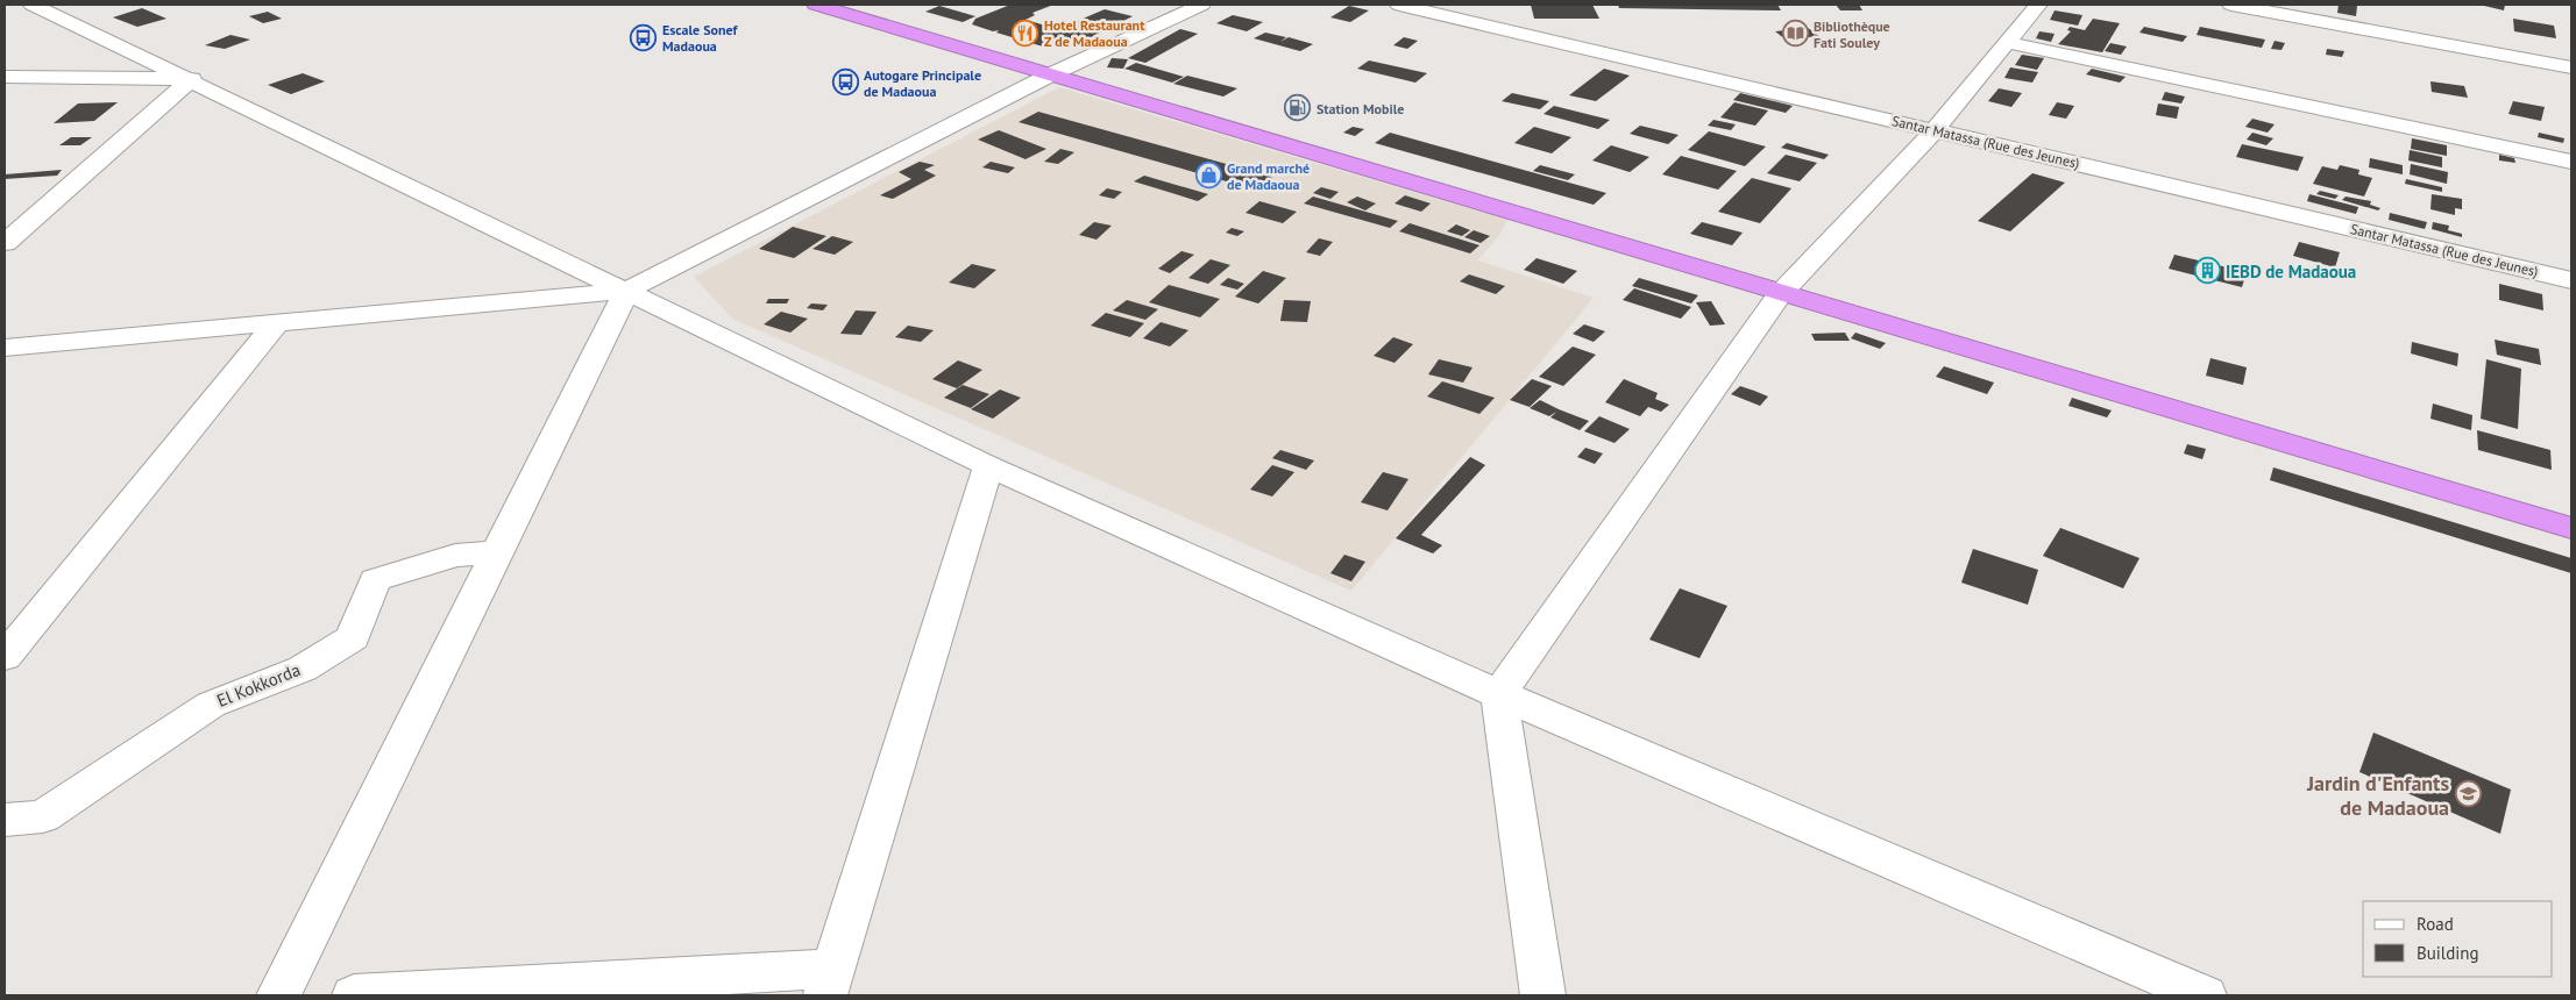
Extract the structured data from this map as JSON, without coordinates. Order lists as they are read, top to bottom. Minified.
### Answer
{"streets":{"street":["Santar Matassa (Rue des Jeunes)","El Kokkorda"]},"places":{"restaurant":["Hotel Restaurant Z de Madaoua"],"library":["Bibliothèque Fati Souley"],"bus stop":["Escale Sonef Madaoua","Autogare Principale de Madaoua"],"fuel station":["Station Mobile"],"shop":["Grand marché de Madaoua"],"building":["IEBD de Madaoua"],"school or university":["Jardin d'Enfants de Madaoua"]},"legend":["Road","Building"]}
